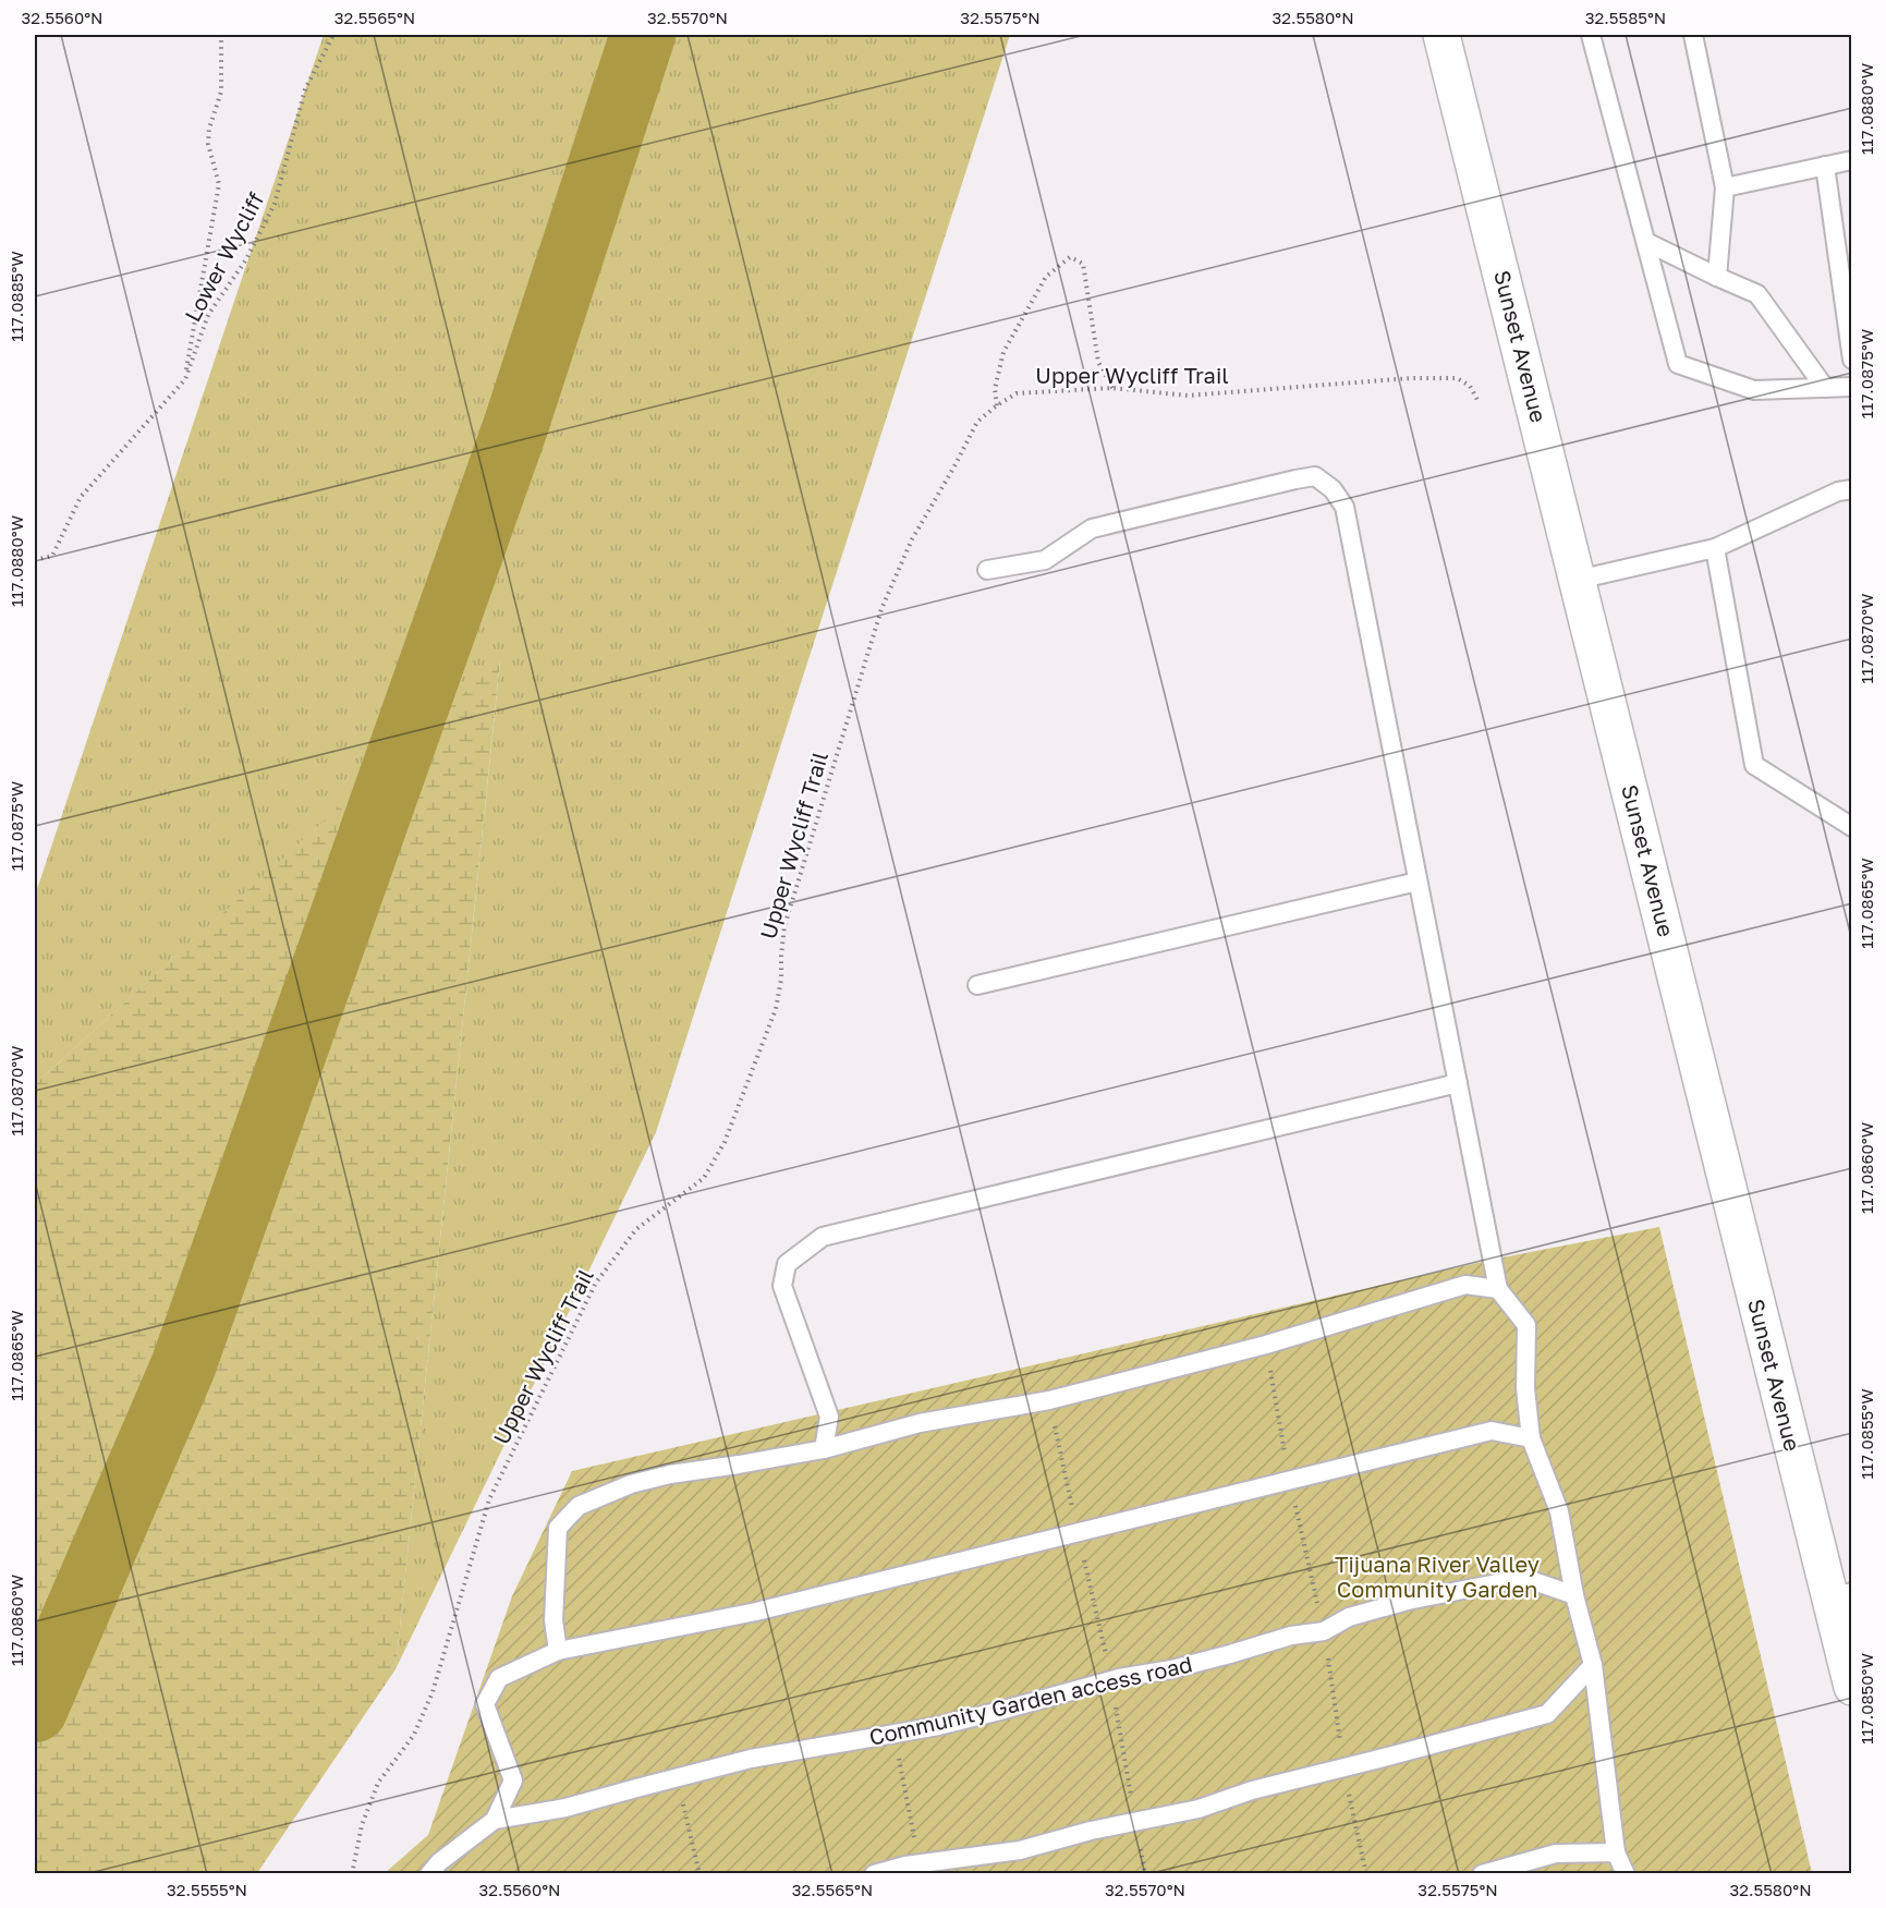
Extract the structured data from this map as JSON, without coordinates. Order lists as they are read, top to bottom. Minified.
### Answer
{"streets":{"street":["Sunset Avenue"],"lane":["Community Garden access road"],"path":["Lower Wycliff","Upper Wycliff Trail"]},"parks":["Tijuana River Valley Community Garden"],"coordinates":["32.5560°N","32.5565°N","32.5570°N","32.5575°N","32.5580°N","32.5585°N","117.0880°W","117.0885°W","117.0875°W","117.0870°W","117.0865°W","117.0860°W","117.0855°W","117.0850°W","32.5555°N"]}
